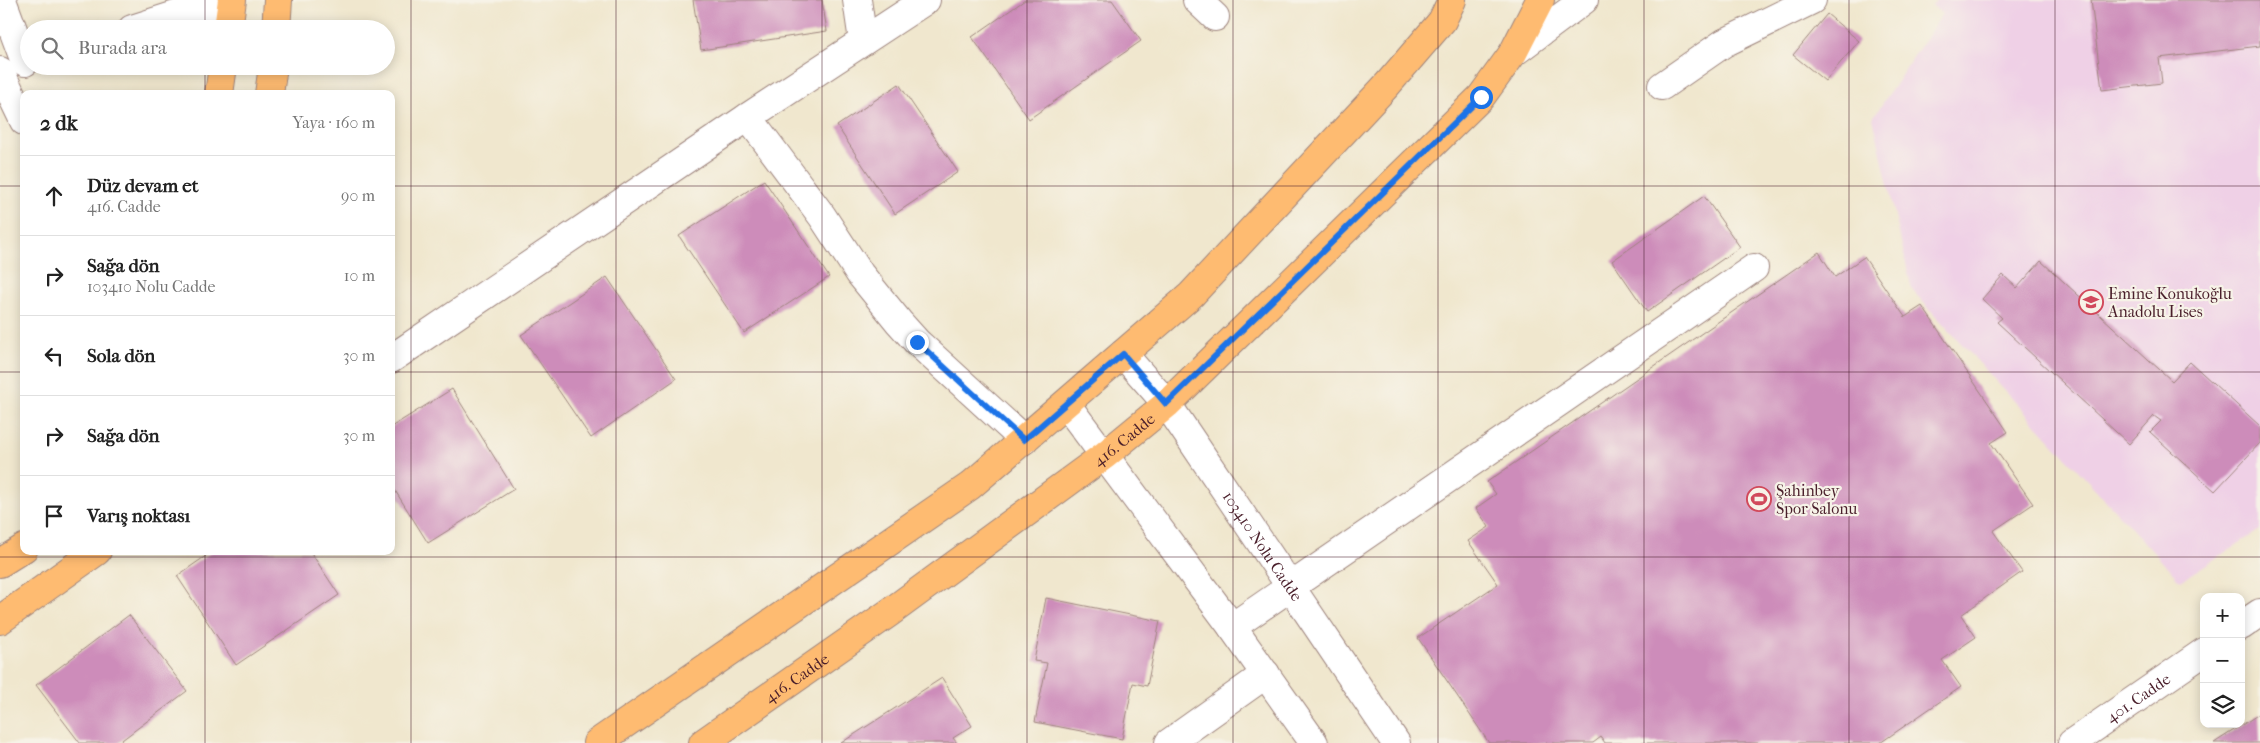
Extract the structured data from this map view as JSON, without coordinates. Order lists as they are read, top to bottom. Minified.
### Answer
{"streets":{"main road":["416. Cadde"],"street":["103410 Nolu Cadde","401. Cadde"]},"crossings":[["416. Cadde","103410 Nolu Cadde"]],"places":{"school or university":["Emine Konukoğlu Anadolu Lises"],"sports":["Şahinbey Spor Salonu"]},"page":{"search":"Burada ara","heading":["2 dk","Yaya · 160 m"],"list":[["Düz devam et","416. Cadde","90 m"],["Sağa dön","103410 Nolu Cadde","10 m"],["Sola dön","30 m"],["Sağa dön","30 m"],"Varış noktası"],"map_buttons":["+","−"]}}
